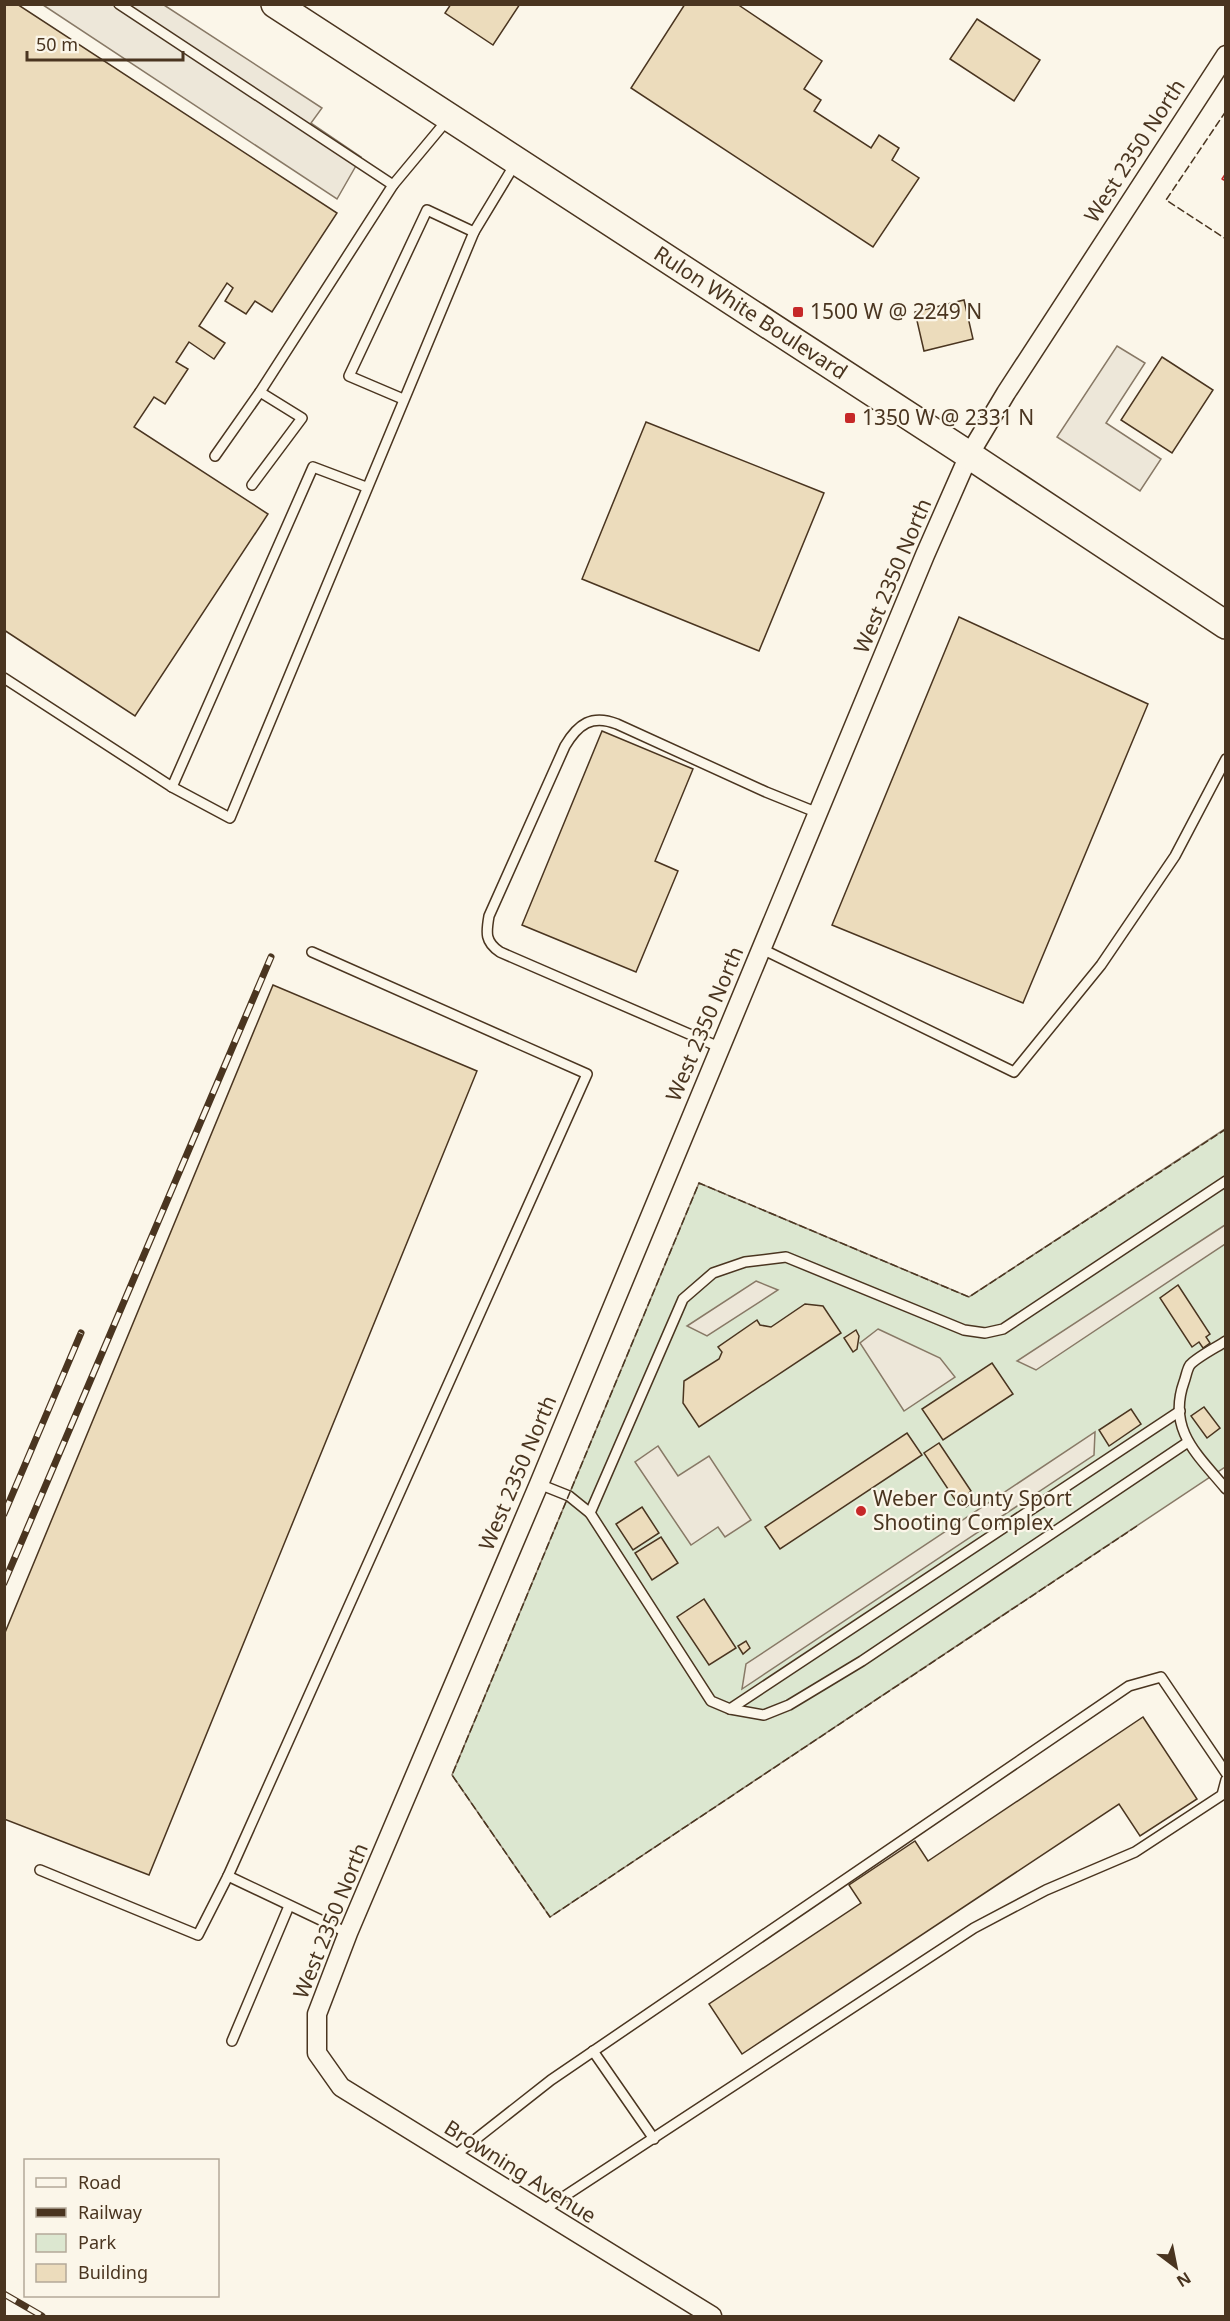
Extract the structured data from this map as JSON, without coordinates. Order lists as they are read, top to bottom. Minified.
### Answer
{"streets":{"street":["West 2350 North","Rulon White Boulevard","Browning Avenue"]},"crossings":[["West 2350 North","Rulon White Boulevard"],["West 2350 North","Browning Avenue"]],"places":{"transit":["1500 W @ 2249 N","1350 W @ 2331 N"],"other":["Weber County Sport Shooting Complex"]},"legend":["Road","Railway","Park","Building"],"scale_bar":"50 m","north":"bottom right"}
